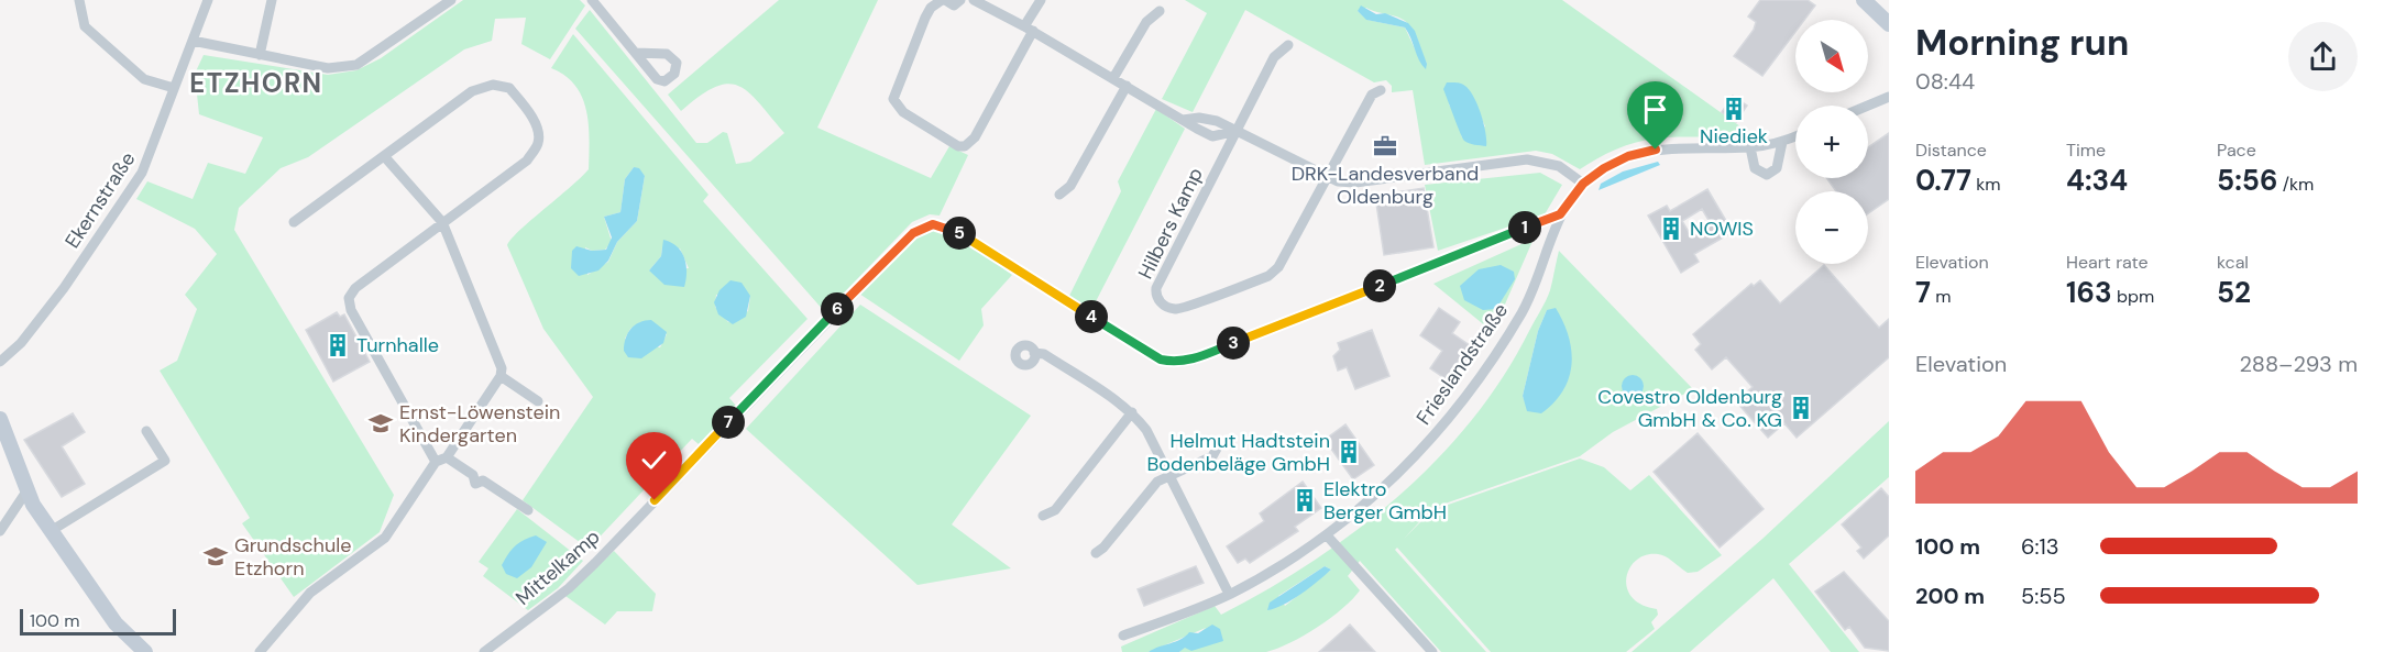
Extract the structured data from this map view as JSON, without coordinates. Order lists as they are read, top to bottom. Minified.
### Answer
{"streets":{"street":["Ekernstraße","Hilbers Kamp","Frieslandstraße","Mittelkamp"]},"crossings":[["Frieslandstraße","Mittelkamp"]],"districts":["ETZHORN"],"places":{"building":["Niediek","NOWIS","Turnhalle","Covestro Oldenburg GmbH & Co. KG","Helmut Hadtstein Bodenbeläge GmbH","Elektro Berger GmbH"],"office":["DRK-Landesverband Oldenburg"],"school or university":["Ernst-Löwenstein Kindergarten","Grundschule Etzhorn"]},"scale_bar":"100 m","north":"bottom right","page":{"heading":["Morning run","08:44"],"map_buttons":["+","−"],"stats":[["Distance","0.77 km"],["Time","4:34"],["Pace","5:56 /km"],["Elevation","7 m"],["Heart rate","163 bpm"],["kcal","52"]],"pins":["1","5","2","6","4","3","7"],"chart":["Elevation","288–293 m"],"list":[{"name":"100 m","note":"6:13"},{"name":"200 m","note":"5:55"}],"scale":"100 m"}}
